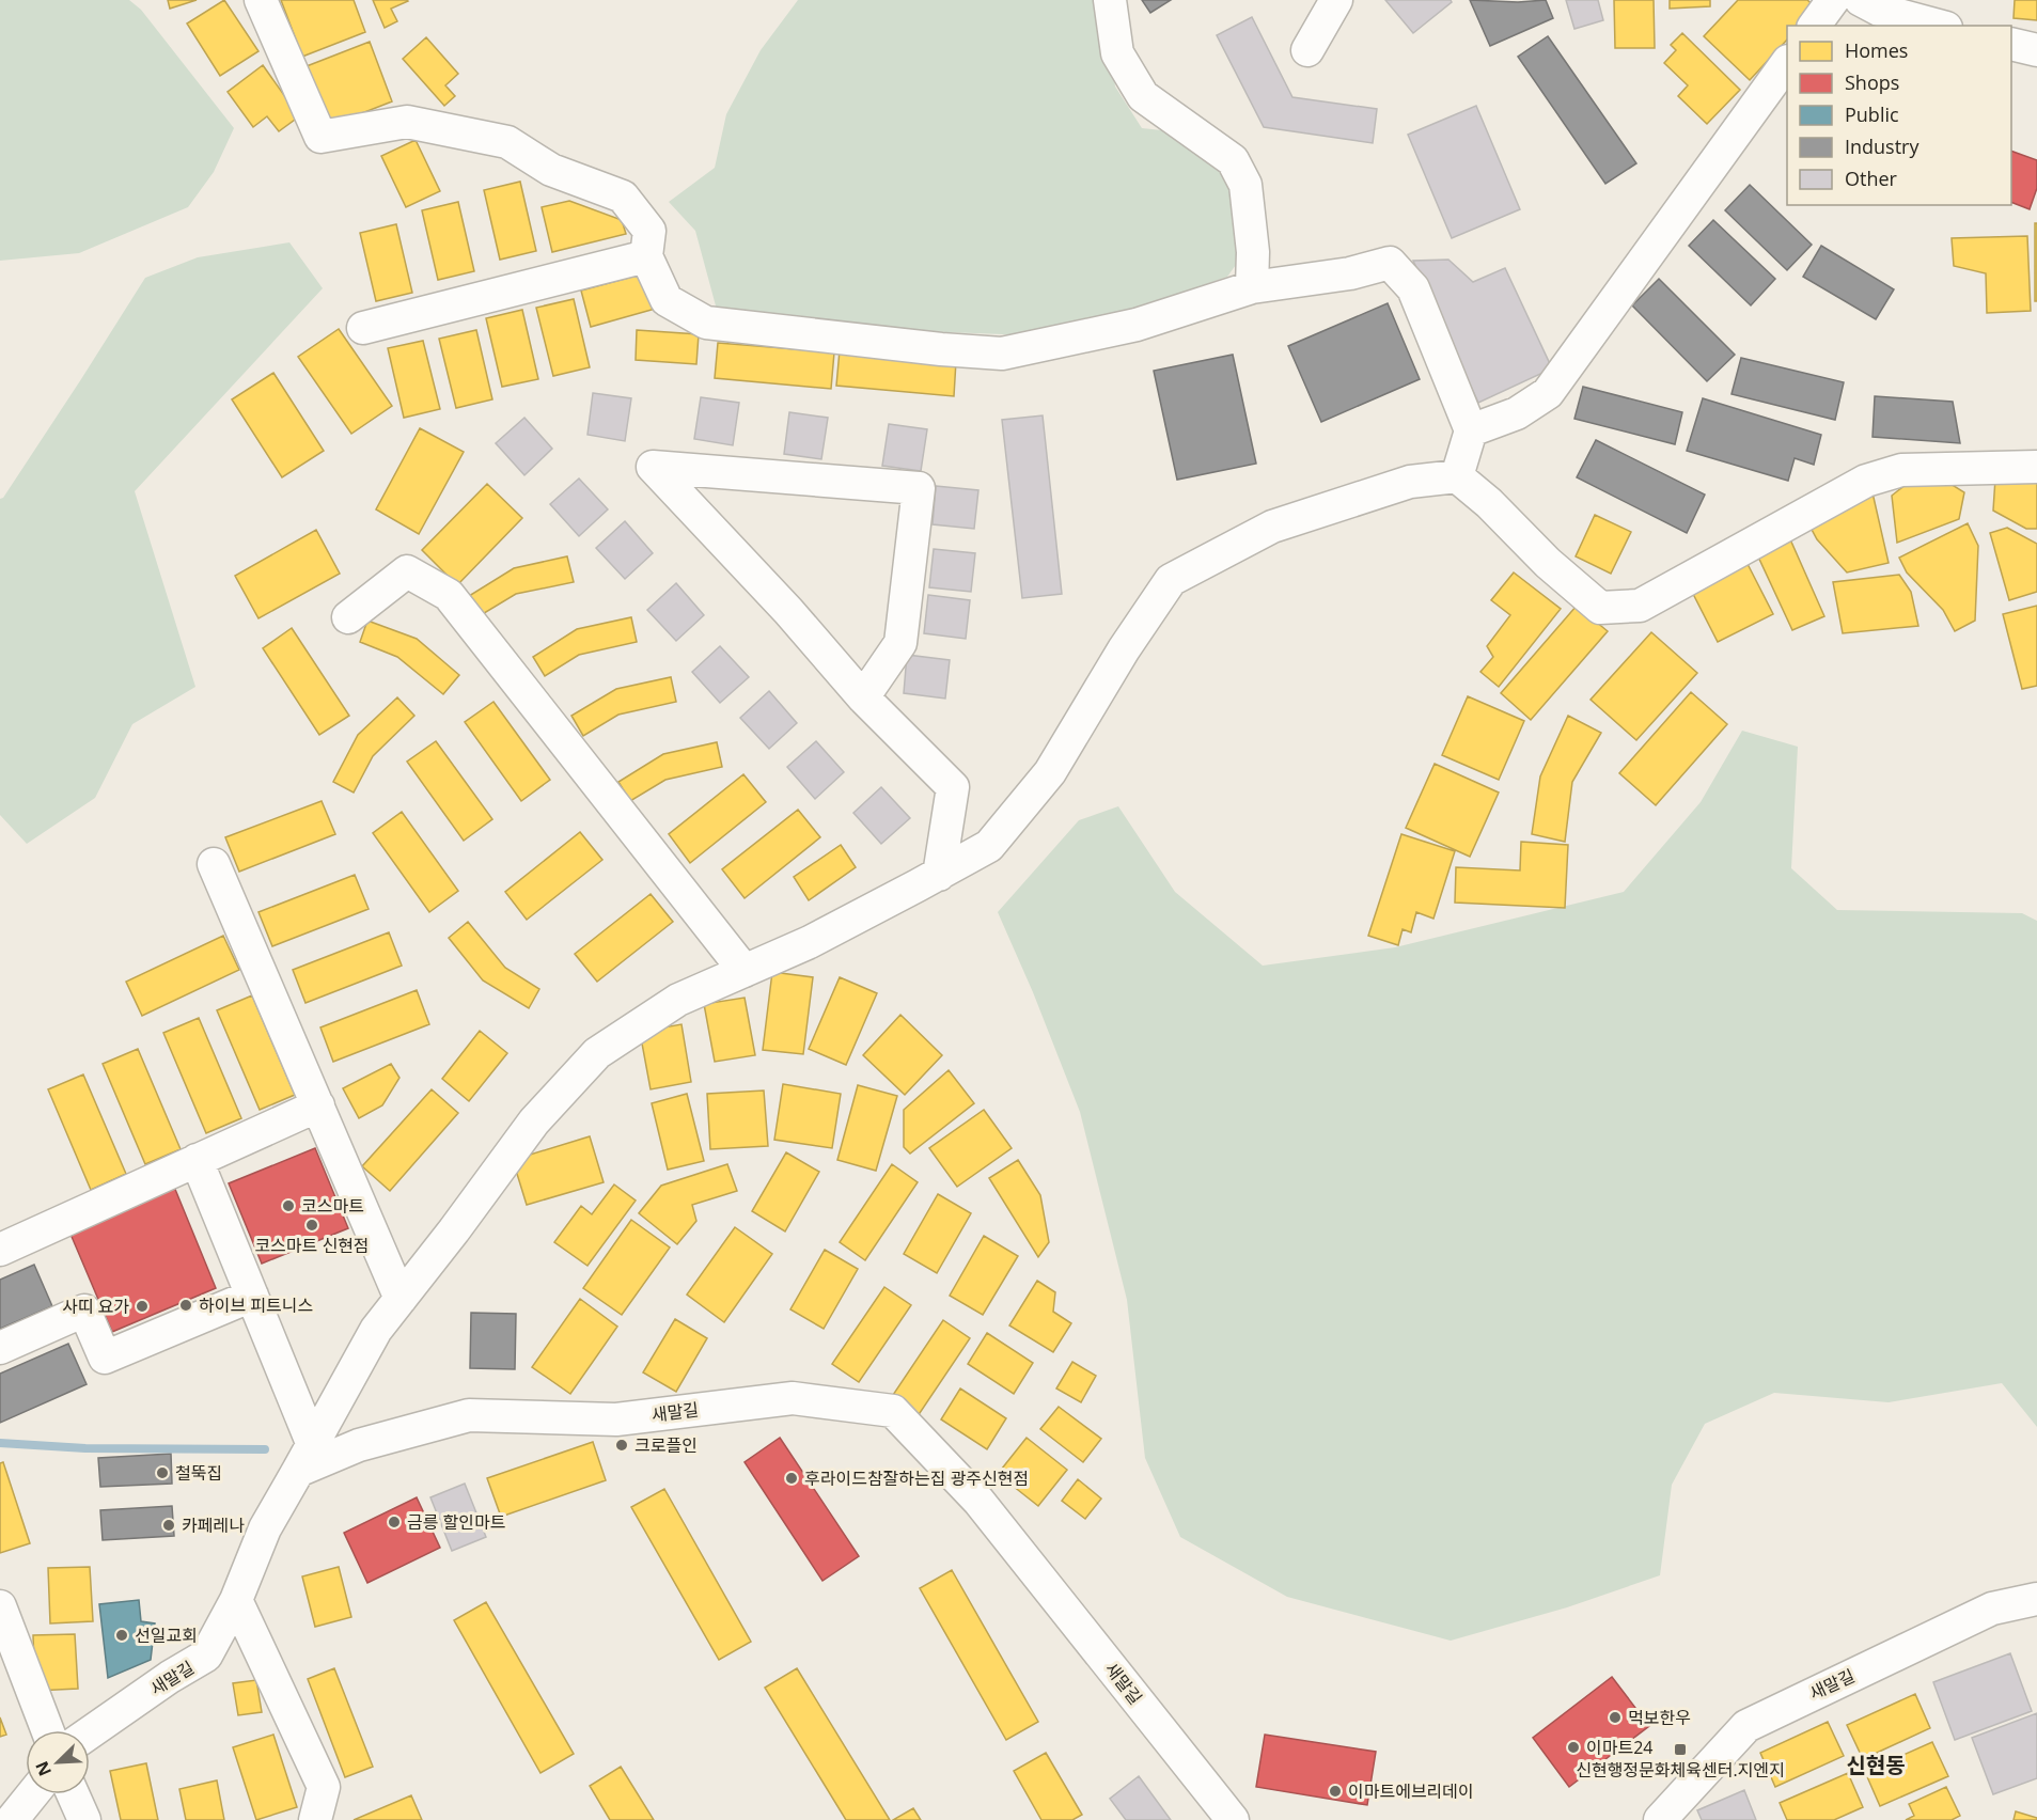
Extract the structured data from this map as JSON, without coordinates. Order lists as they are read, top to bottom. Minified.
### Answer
{"streets":{"street":["새말길"]},"districts":["신현동"],"places":{"other":["코스마트","코스마트 신현점","하이브 피트니스","사띠 요가","크로플인","철뚝집","후라이드참잘하는집 광주신현점","금릉 할인마트","카페레나","선일교회","먹보한우","이마트24","이마트에브리데이"],"transit":["신현행정문화체육센터.지엔지"]},"legend":["Homes","Shops","Public","Industry","Other"],"north":"bottom left"}
